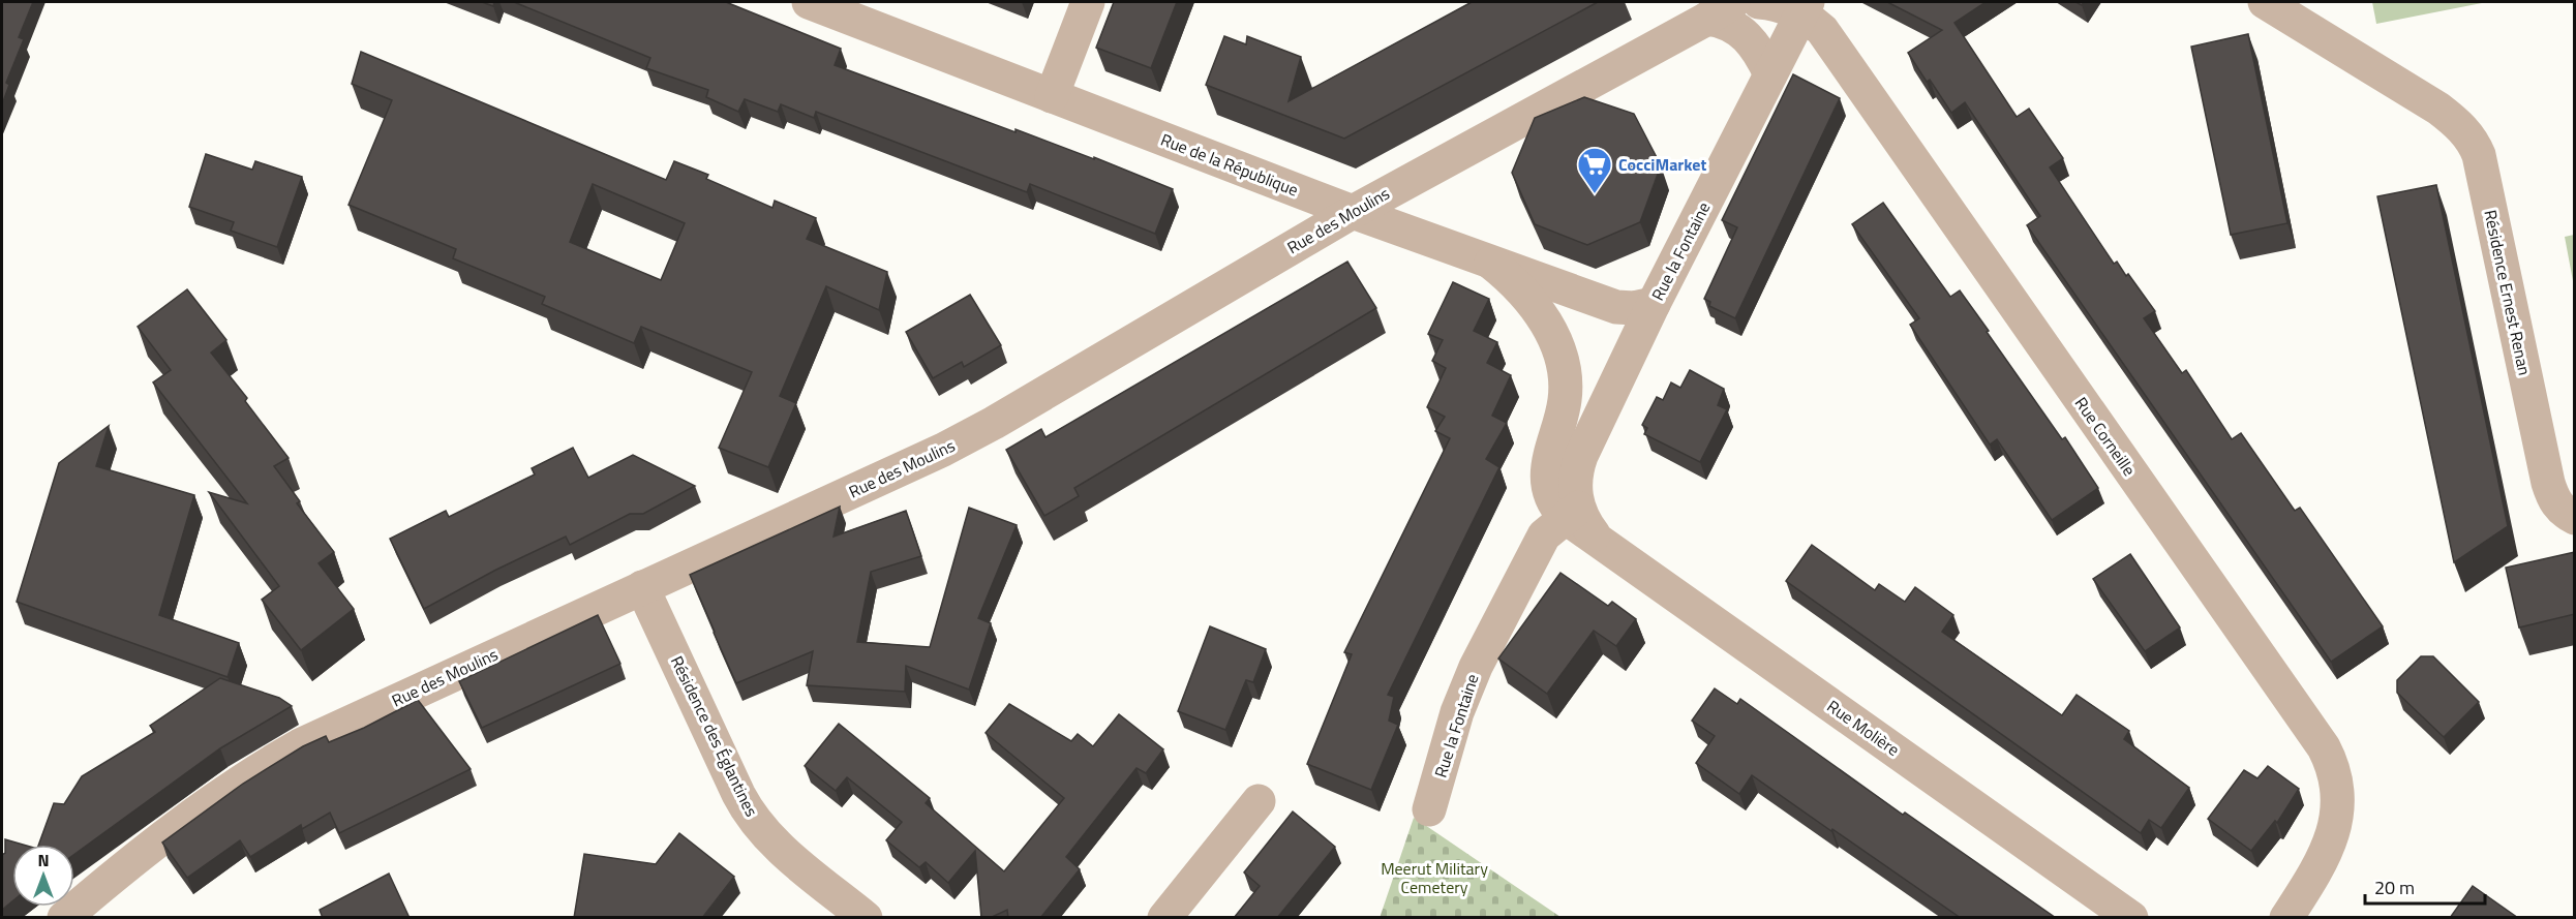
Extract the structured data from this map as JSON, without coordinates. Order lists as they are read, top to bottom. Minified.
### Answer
{"streets":{"street":["Rue de la République","Rue des Moulins","Rue la Fontaine","Résidence Ernest Renan","Rue Corneille","Rue Molière","Résidence des Églantines"]},"crossings":[["Rue de la République","Rue des Moulins"],["Rue de la République","Rue la Fontaine"],["Rue des Moulins","Rue Corneille"],["Rue des Moulins","Résidence des Églantines"],["Rue la Fontaine","Rue Corneille"],["Rue la Fontaine","Rue Molière"]],"parks":["Meerut Military Cemetery"],"places":{"supermarket":["CocciMarket"]},"scale_bar":"20 m","north":"top"}
